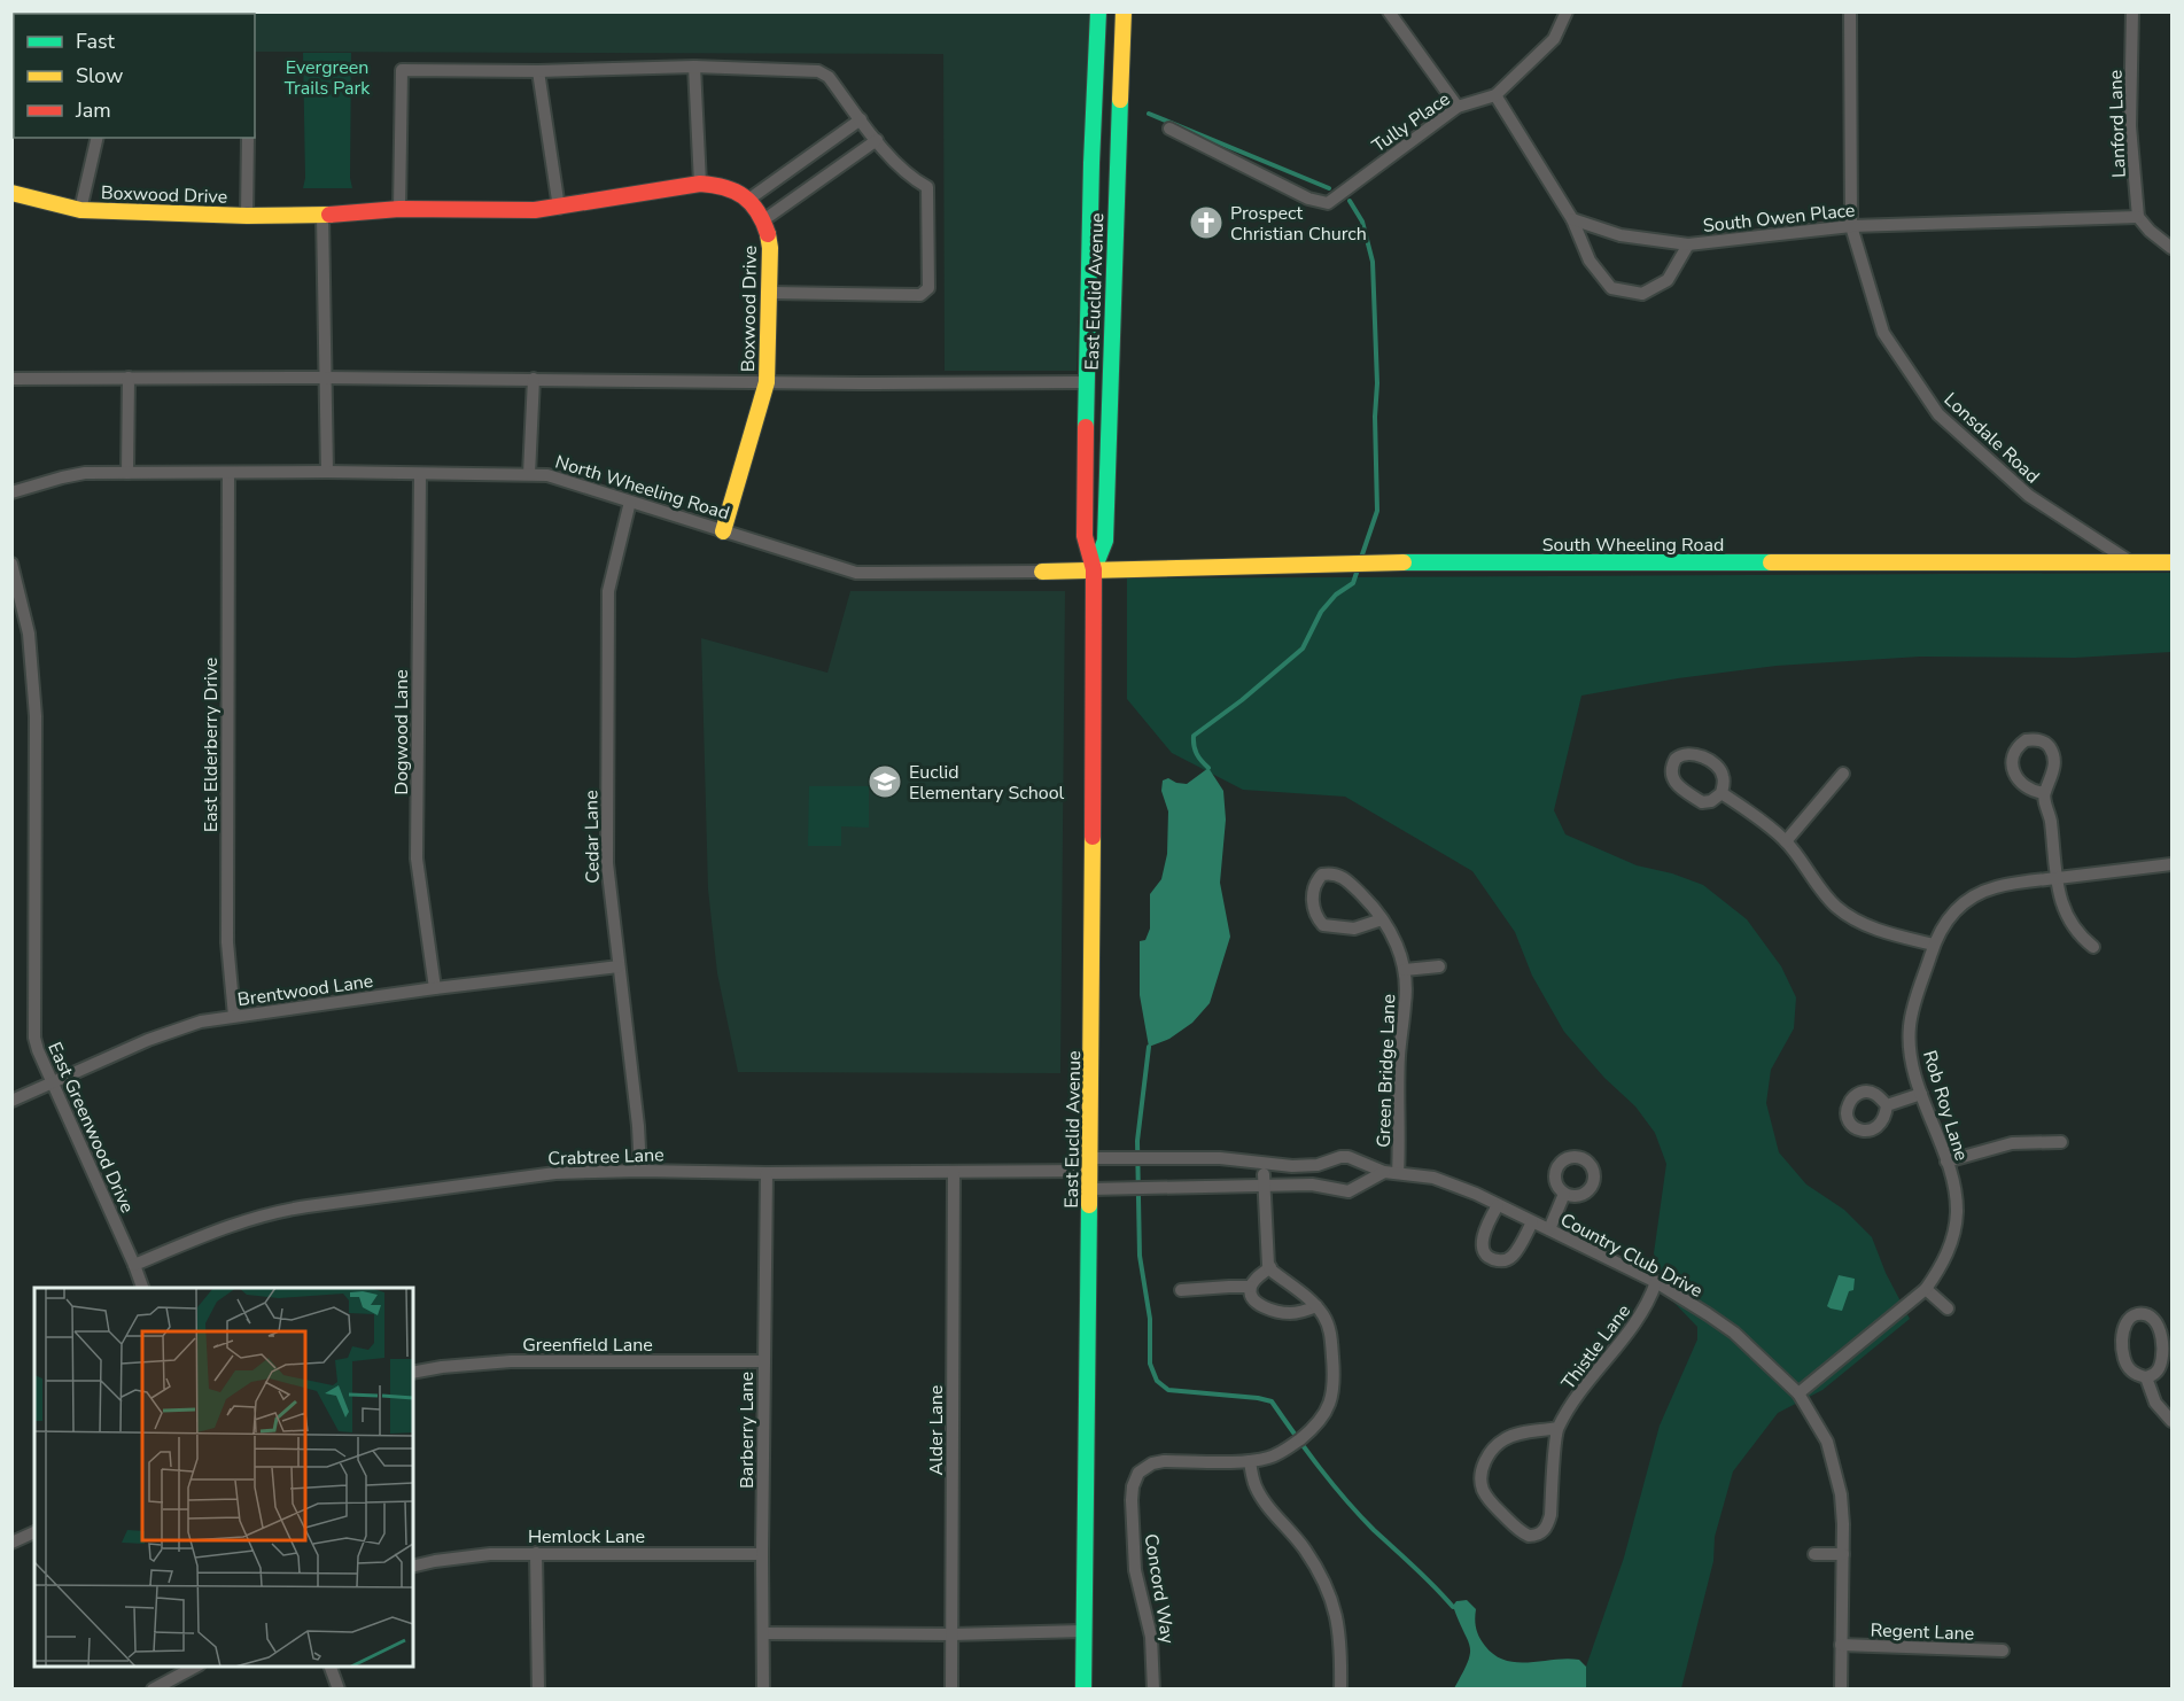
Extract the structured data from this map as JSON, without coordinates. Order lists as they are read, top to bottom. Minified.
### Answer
{"streets":{"street":["Tully Place","Lanford Lane","Boxwood Drive","South Owen Place","East Euclid Avenue","Lonsdale Road","North Wheeling Road","South Wheeling Road","Dogwood Lane","East Elderberry Drive","Cedar Lane","Brentwood Lane","Green Bridge Lane","Rob Roy Lane","East Greenwood Drive","Crabtree Lane","Country Club Drive","Greenfield Lane","Thistle Lane","Barberry Lane","Alder Lane","Hemlock Lane","Concord Way","Regent Lane"]},"crossings":[["Lanford Lane","South Owen Place"],["Boxwood Drive","North Wheeling Road"],["South Owen Place","Lonsdale Road"],["East Euclid Avenue","North Wheeling Road"],["East Euclid Avenue","South Wheeling Road"],["East Euclid Avenue","Crabtree Lane"],["East Euclid Avenue","Country Club Drive"],["Lonsdale Road","South Wheeling Road"],["North Wheeling Road","South Wheeling Road"],["North Wheeling Road","Dogwood Lane"],["North Wheeling Road","East Elderberry Drive"],["North Wheeling Road","Cedar Lane"],["Dogwood Lane","Brentwood Lane"],["East Elderberry Drive","Brentwood Lane"],["Cedar Lane","Brentwood Lane"],["Cedar Lane","Crabtree Lane"],["Brentwood Lane","East Greenwood Drive"],["Green Bridge Lane","Country Club Drive"],["Rob Roy Lane","Country Club Drive"],["East Greenwood Drive","Crabtree Lane"],["Crabtree Lane","Country Club Drive"],["Crabtree Lane","Barberry Lane"],["Crabtree Lane","Alder Lane"],["Country Club Drive","Thistle Lane"],["Country Club Drive","Regent Lane"],["Greenfield Lane","Barberry Lane"],["Barberry Lane","Hemlock Lane"]],"parks":["Evergreen Trails Park"],"places":{"church":["Prospect Christian Church"],"school or university":["Euclid Elementary School"]},"legend":["Fast","Slow","Jam"]}
